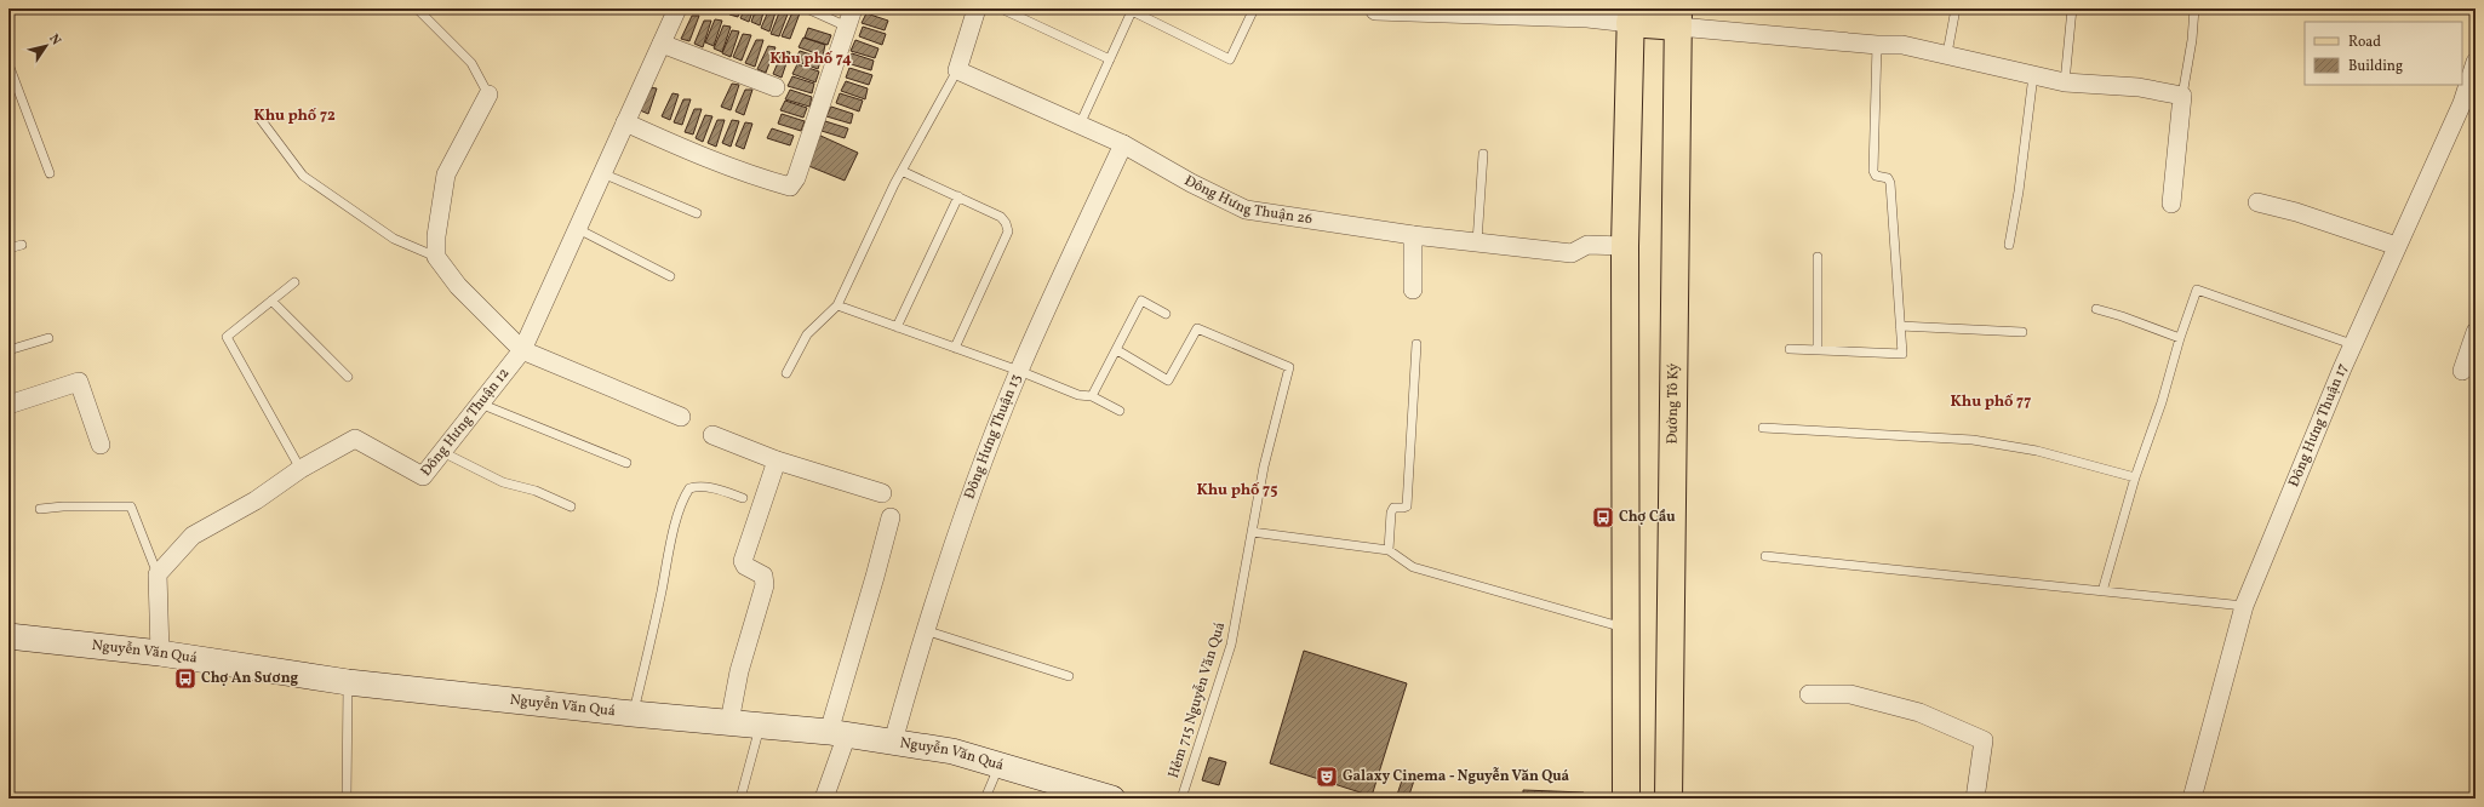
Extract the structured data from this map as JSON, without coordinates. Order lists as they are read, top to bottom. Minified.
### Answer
{"streets":{"main road":["Đường Tô Ký","Nguyễn Văn Quá"],"street":["Đông Hưng Thuận 26","Đông Hưng Thuận 12","Đông Hưng Thuận 17","Đông Hưng Thuận 13"],"lane":["Hẻm 715 Nguyễn Văn Quá"]},"crossings":[["Đông Hưng Thuận 26","Đông Hưng Thuận 13"],["Đông Hưng Thuận 13","Nguyễn Văn Quá"]],"districts":["Khu phố 74","Khu phố 72","Khu phố 77","Khu phố 75"],"places":{"bus stop":["Chợ Cầu","Chợ An Sương"],"theatre":["Galaxy Cinema - Nguyễn Văn Quá"]},"legend":["Road","Building"],"north":"top right"}
